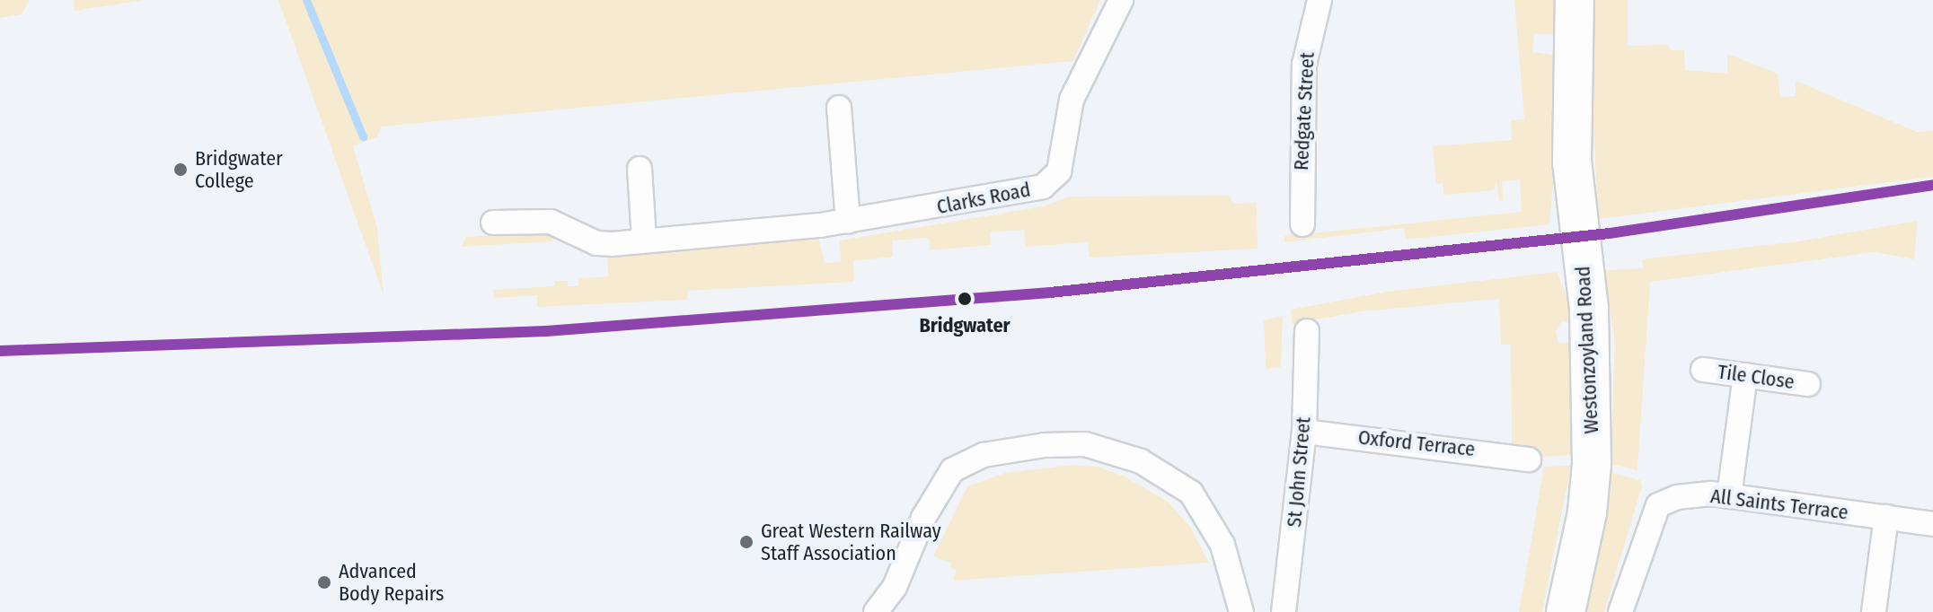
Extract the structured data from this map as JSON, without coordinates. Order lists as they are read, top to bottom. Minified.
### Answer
{"streets":{"main road":["Westonzoyland Road"],"street":["Redgate Street","Clarks Road","Tile Close","Oxford Terrace","St John Street","All Saints Terrace"]},"crossings":[["Oxford Terrace","St John Street"]],"places":["Bridgwater College","Bridgwater","Great Western Railway Staff Association","Advanced Body Repairs"]}
